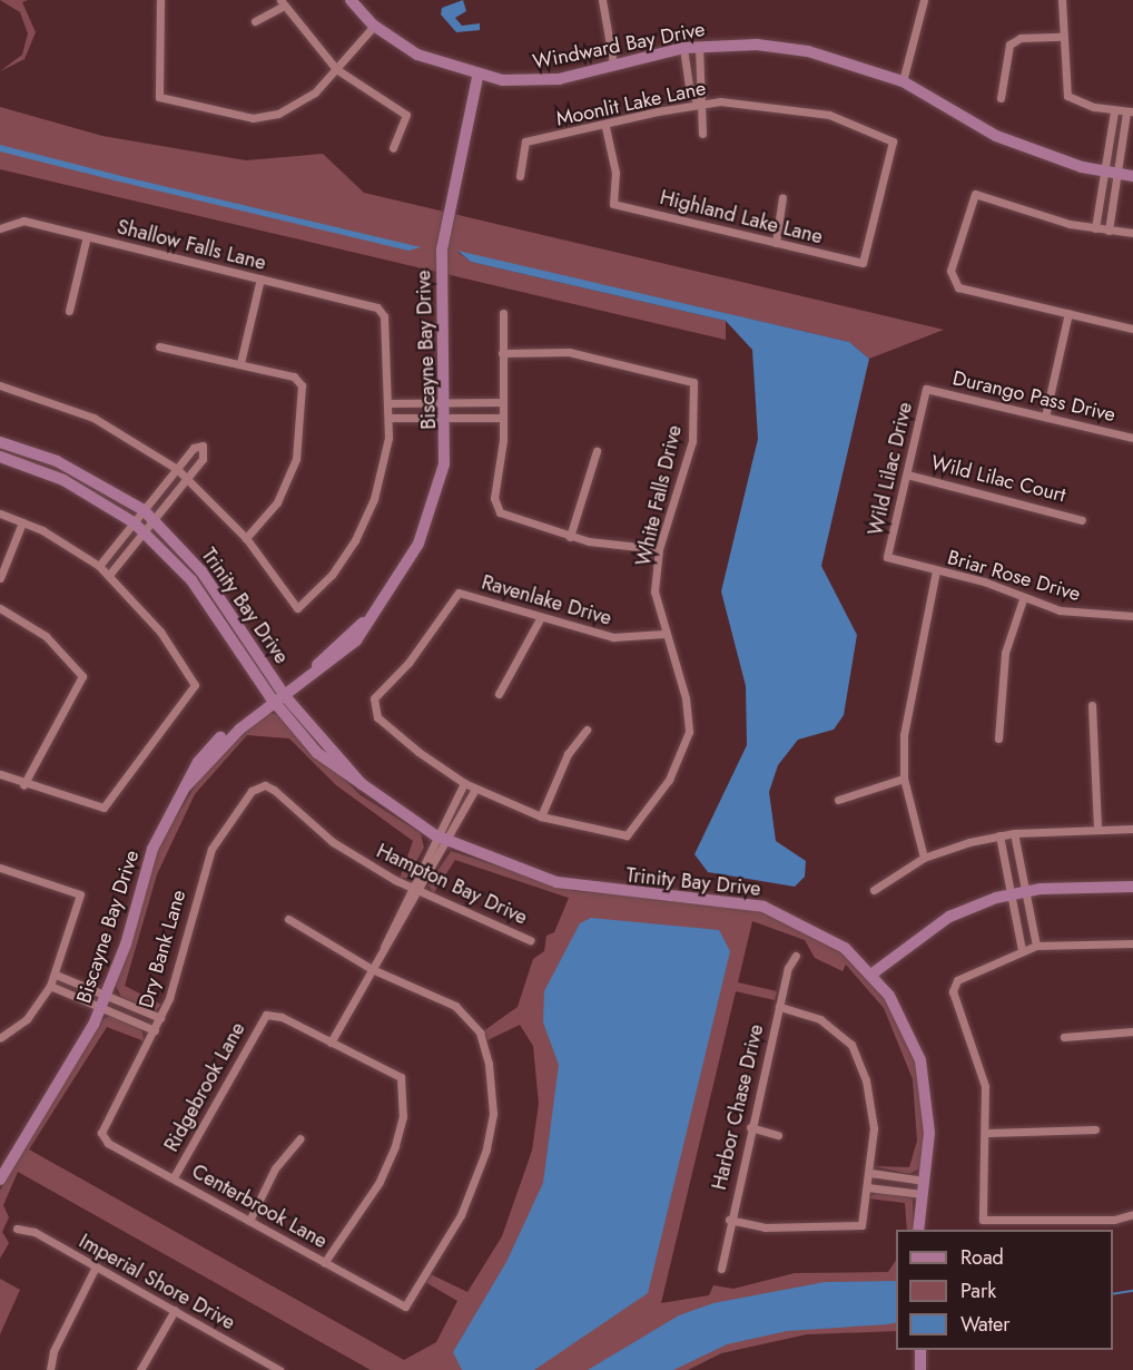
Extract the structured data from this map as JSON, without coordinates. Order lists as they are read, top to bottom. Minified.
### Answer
{"streets":{"street":["Windward Bay Drive","Moonlit Lake Lane","Highland Lake Lane","Shallow Falls Lane","Biscayne Bay Drive","Durango Pass Drive","Wild Lilac Drive","Wild Lilac Court","White Falls Drive","Briar Rose Drive","Ravenlake Drive","Trinity Bay Drive","Hampton Bay Drive","Dry Bank Lane","Ridgebrook Lane","Harbor Chase Drive","Centerbrook Lane","Imperial Shore Drive"]},"crossings":[["Windward Bay Drive","Biscayne Bay Drive"],["Moonlit Lake Lane","Highland Lake Lane"],["Biscayne Bay Drive","Trinity Bay Drive"],["Durango Pass Drive","Wild Lilac Drive"],["Wild Lilac Drive","Wild Lilac Court"],["Wild Lilac Drive","Briar Rose Drive"],["White Falls Drive","Ravenlake Drive"],["Hampton Bay Drive","Dry Bank Lane"],["Dry Bank Lane","Centerbrook Lane"],["Ridgebrook Lane","Centerbrook Lane"]],"legend":["Road","Park","Water"]}
